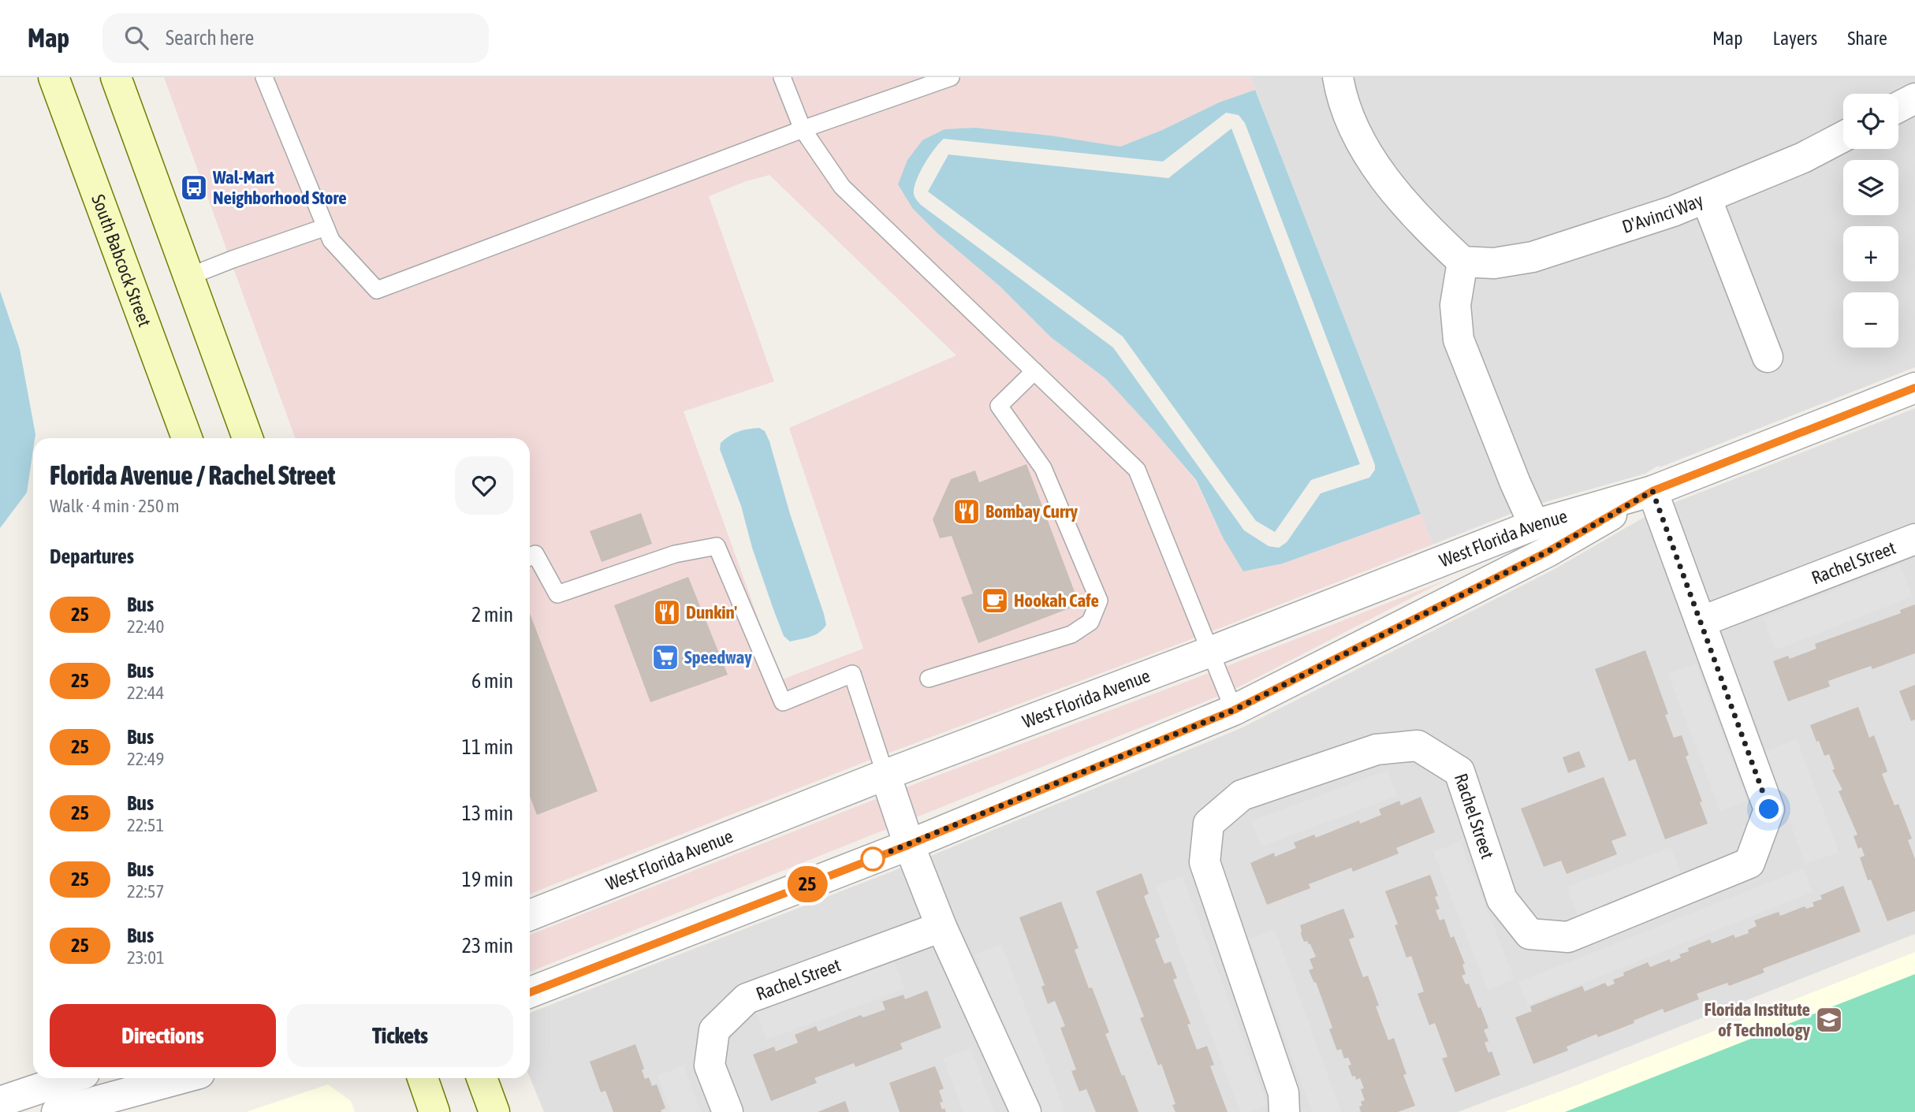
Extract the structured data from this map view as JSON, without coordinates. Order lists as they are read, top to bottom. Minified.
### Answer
{"streets":{"main road":["South Babcock Street"],"street":["D'Avinci Way","West Florida Avenue","Rachel Street"]},"crossings":[["West Florida Avenue","Rachel Street"]],"places":{"bus stop":["Wal-Mart Neighborhood Store"],"restaurant":["Bombay Curry","Dunkin'"],"cafe":["Hookah Cafe"],"supermarket":["Speedway"],"school or university":["Florida Institute of Technology"]},"lines":["bus line 25"],"page":{"header":"Map","search":"Search here","nav":["Map","Layers","Share"],"on_map":"25","map_buttons":["+","−"],"heading":[["Florida Avenue / Rachel Street","Walk · 4 min · 250 m"],"Departures"],"list":[{"mark":"25","name":"Bus","note":"22:40","value":"2 min"},{"mark":"25","name":"Bus","note":"22:44","value":"6 min"},{"mark":"25","name":"Bus","note":"22:49","value":"11 min"},{"mark":"25","name":"Bus","note":"22:51","value":"13 min"},{"mark":"25","name":"Bus","note":"22:57","value":"19 min"},{"mark":"25","name":"Bus","note":"23:01","value":"23 min"}],"buttons":["Directions","Tickets"]}}
